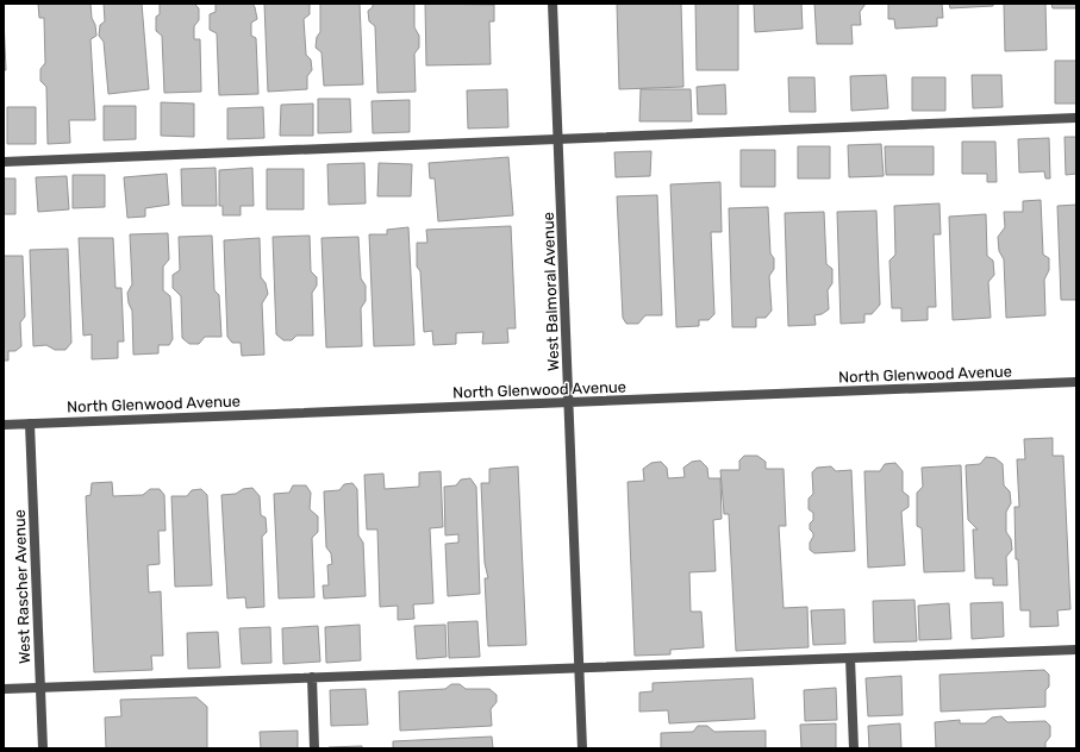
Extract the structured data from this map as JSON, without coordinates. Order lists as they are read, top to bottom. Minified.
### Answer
{"streets":{"street":["West Balmoral Avenue","North Glenwood Avenue","West Rascher Avenue"]},"crossings":[["West Balmoral Avenue","North Glenwood Avenue"],["North Glenwood Avenue","West Rascher Avenue"]]}
